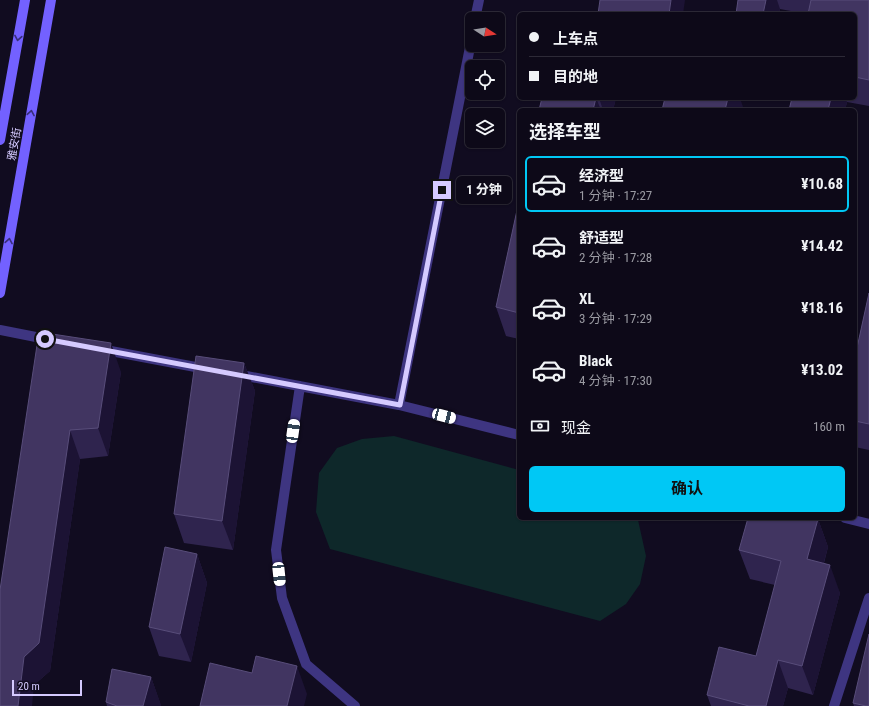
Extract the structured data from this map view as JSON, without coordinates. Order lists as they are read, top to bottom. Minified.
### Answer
{"streets":{"main road":["雅安街"]},"scale_bar":"20 m","north":"right","page":{"banner":["上车点","目的地"],"heading":"选择车型","list":[{"name":"经济型","note":"1 分钟 · 17:27","value":"¥10.68"},{"name":"舒适型","note":"2 分钟 · 17:28","value":"¥14.42"},{"name":"XL","note":"3 分钟 · 17:29","value":"¥18.16"},{"name":"Black","note":"4 分钟 · 17:30","value":"¥13.02"}],"bubble":"1 分钟","pay":["现金","160 m"],"buttons":"确认","scale":"20 m"}}
